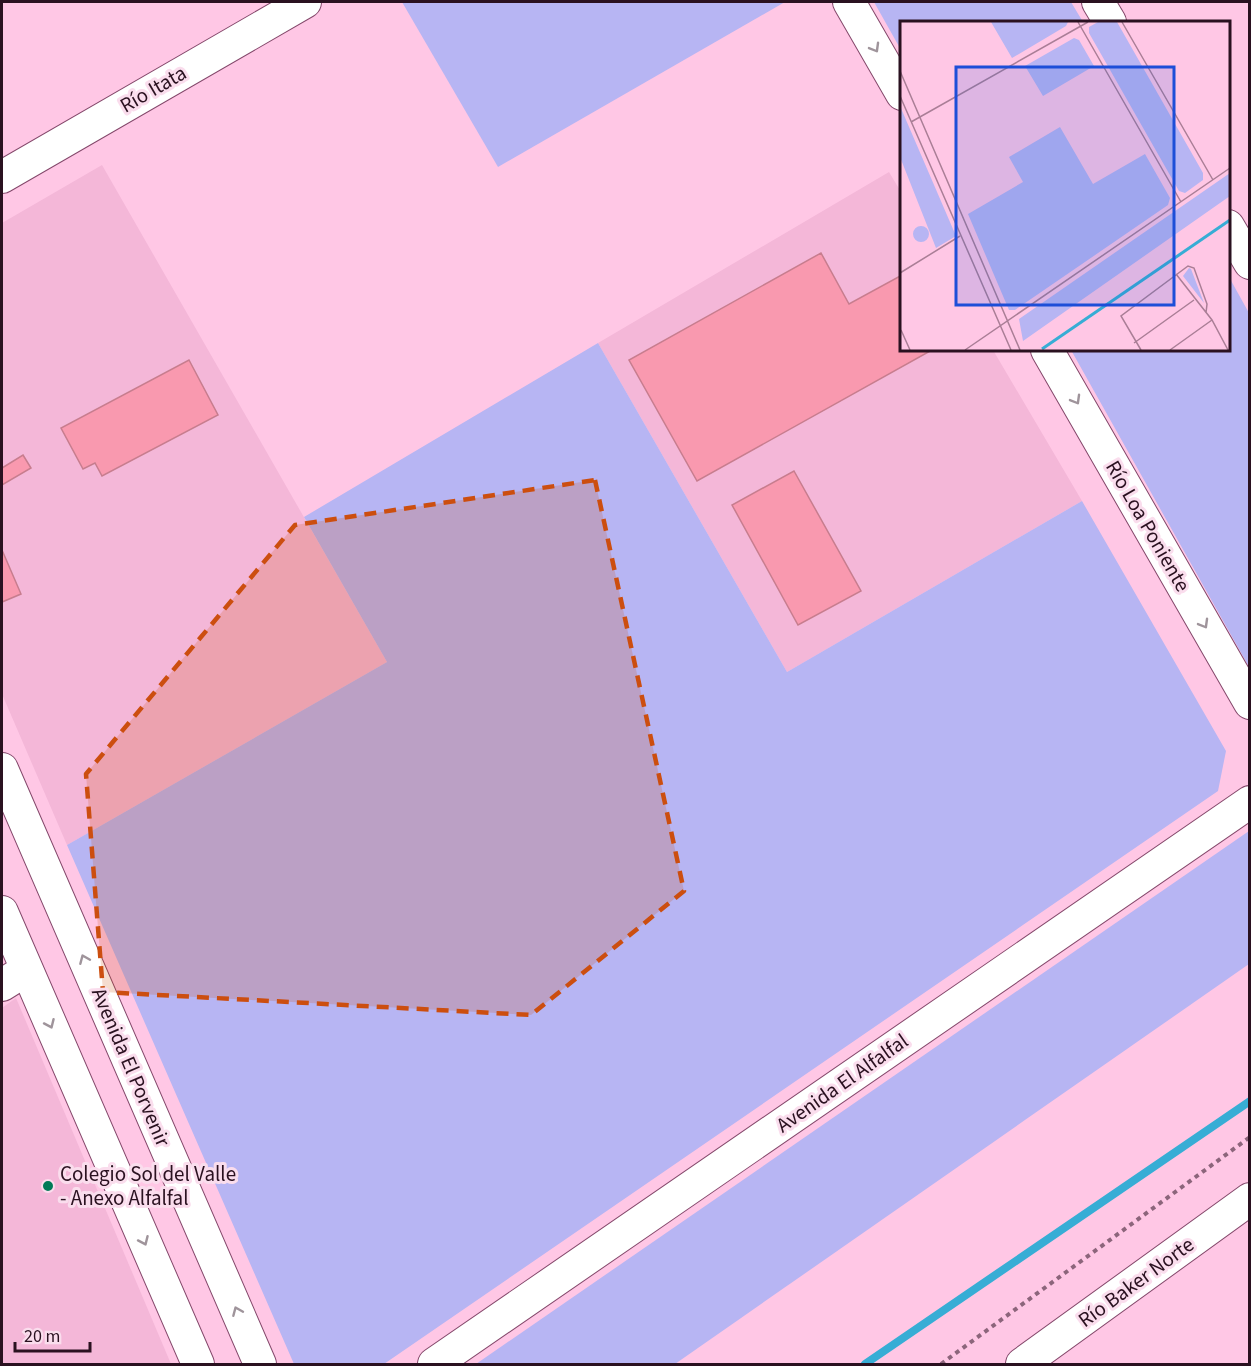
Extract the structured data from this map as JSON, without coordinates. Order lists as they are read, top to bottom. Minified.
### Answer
{"streets":{"street":["Río Itata","Río Loa Poniente","Avenida El Porvenir","Avenida El Alfalfal","Río Baker Norte"]},"one_way":["Río Loa Poniente"],"places":["Colegio Sol del Valle - Anexo Alfalfal"],"scale_bar":"20 m"}
